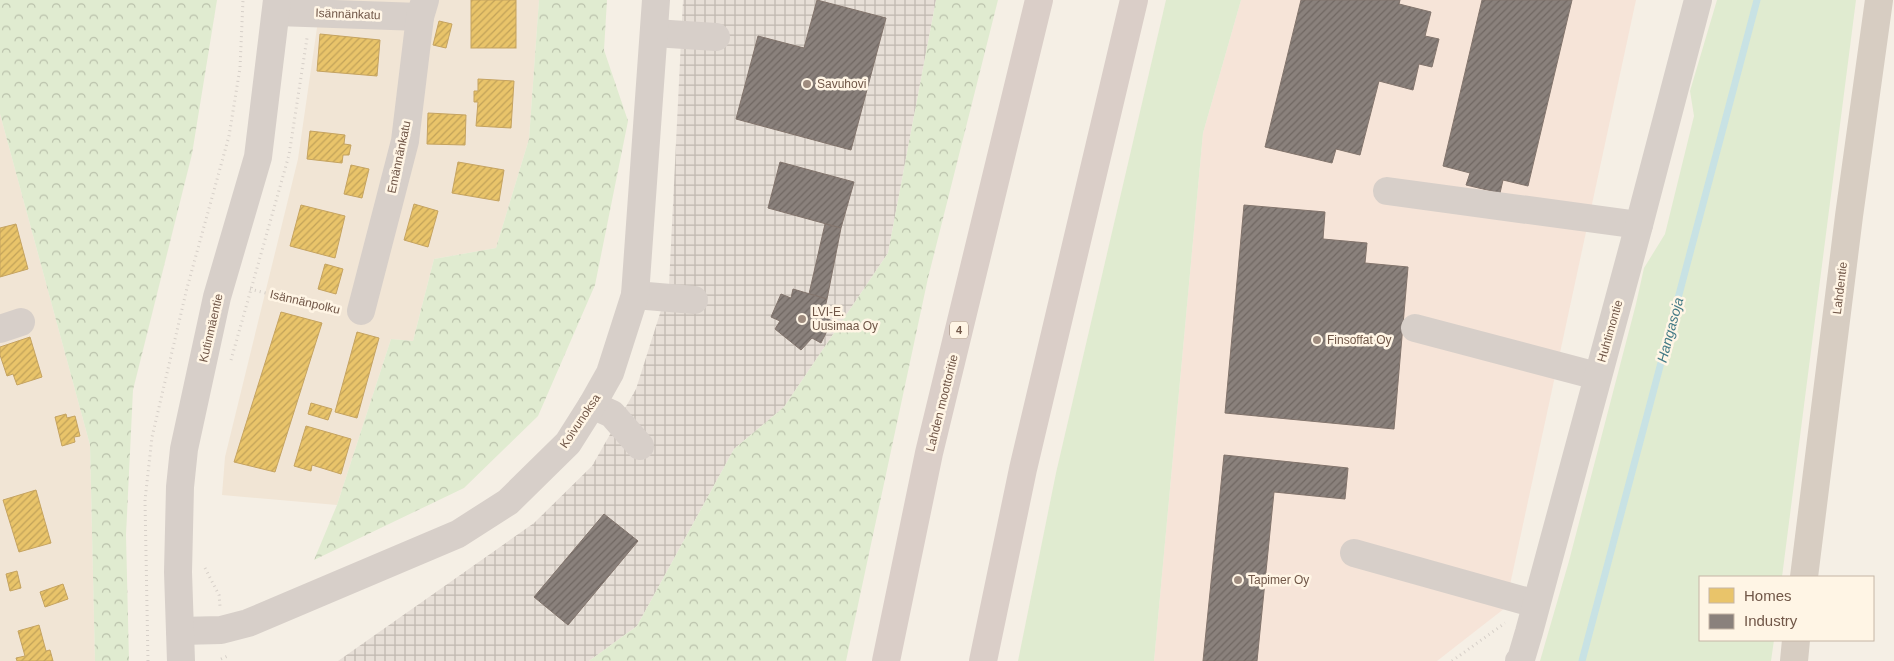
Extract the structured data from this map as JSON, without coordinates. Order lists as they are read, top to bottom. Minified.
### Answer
{"streets":{"highway":["4","Lahden moottoritie"],"main road":["Lahdentie"],"street":["Isännänkatu","Emännänkatu","Kutinmäentie","Huhtimontie","Koivunoksa"],"path":["Isännänpolku"]},"crossings":[["Isännänkatu","Emännänkatu"],["Isännänkatu","Kutinmäentie"],["Emännänkatu","Isännänpolku"],["Kutinmäentie","Koivunoksa"]],"water":["Hangasoja"],"places":["Savuhovi","LVI-E. Uusimaa Oy","Finsoffat Oy","Tapimer Oy"],"legend":["Homes","Industry"]}
